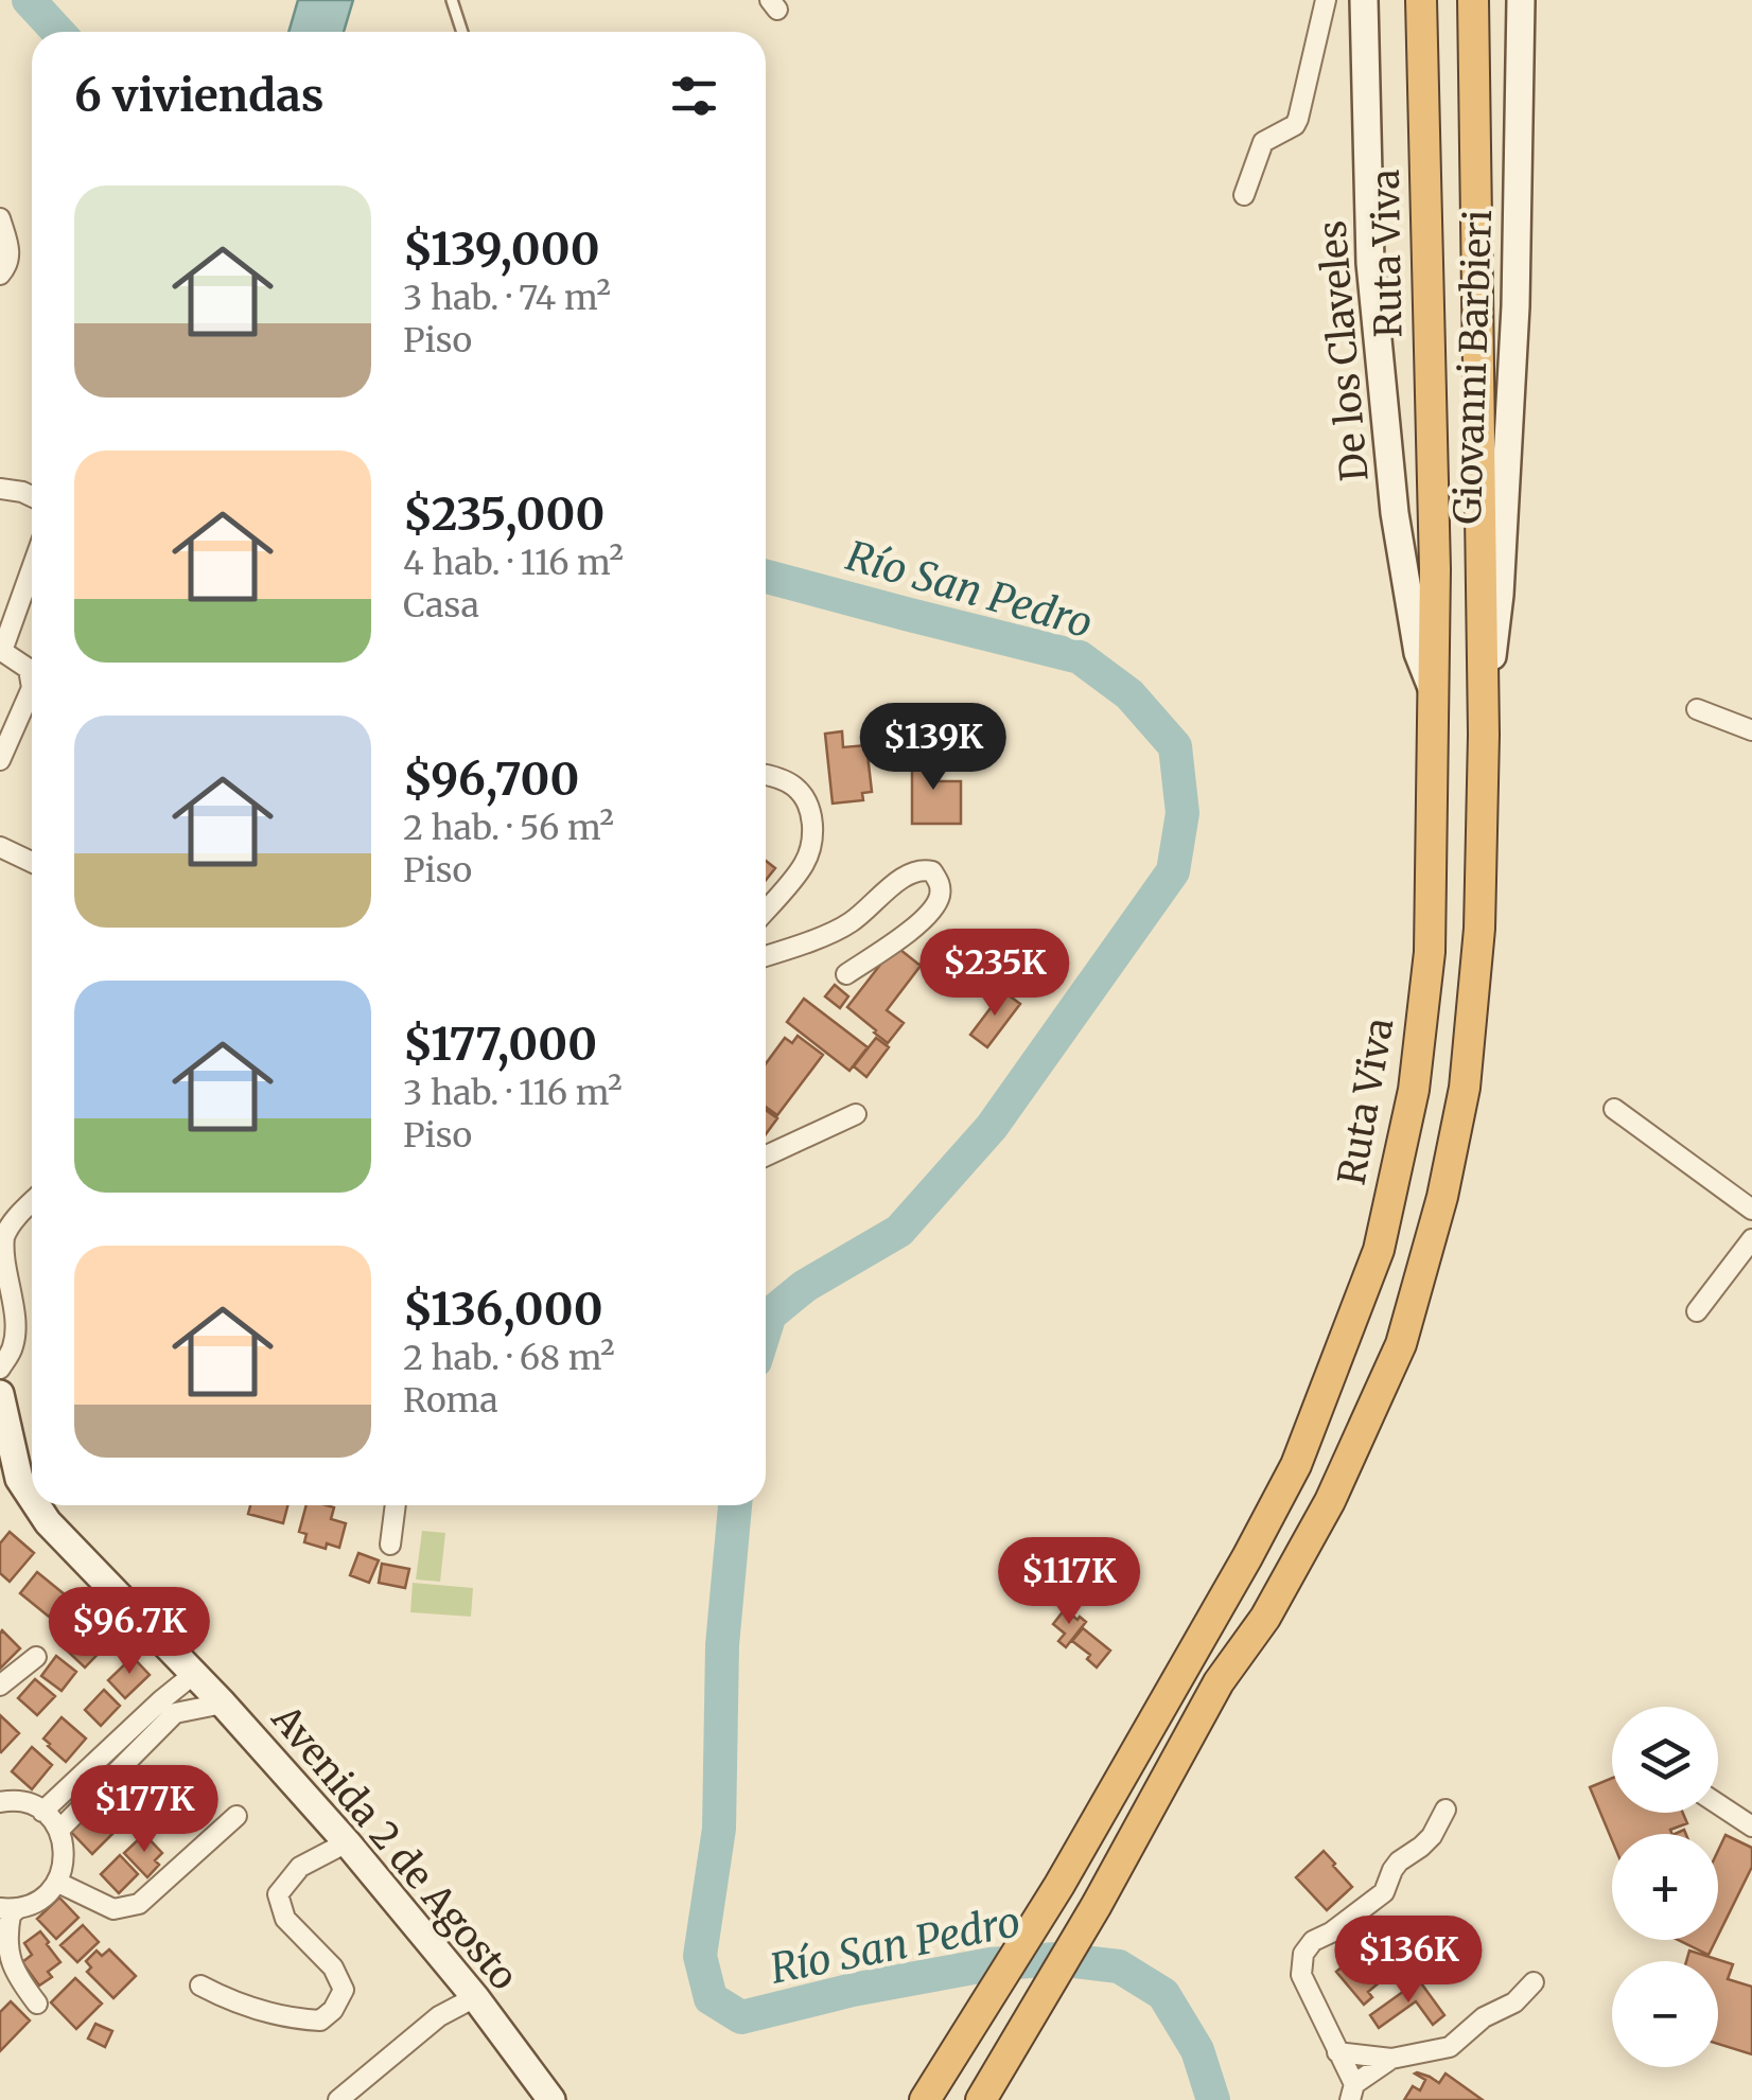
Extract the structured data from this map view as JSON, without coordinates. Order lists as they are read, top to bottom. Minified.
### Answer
{"streets":{"highway":["Ruta Viva"],"main road":["De los Claveles","Giovanni Barbieri","Avenida 2 de Agosto"]},"crossings":[["Ruta Viva","De los Claveles"]],"water":["Río San Pedro"],"page":{"heading":"6 viviendas","list":[{"name":"$139,000","note":"3 hab. · 74 m² · Piso"},{"name":"$235,000","note":"4 hab. · 116 m² · Casa"},{"name":"$96,700","note":"2 hab. · 56 m² · Piso"},{"name":"$177,000","note":"3 hab. · 116 m² · Piso"},{"name":"$136,000","note":"2 hab. · 68 m² · Roma"}],"price":["$139K","$235K","$117K","$96.7K","$177K","$136K"],"map_buttons":["+","−"]}}
